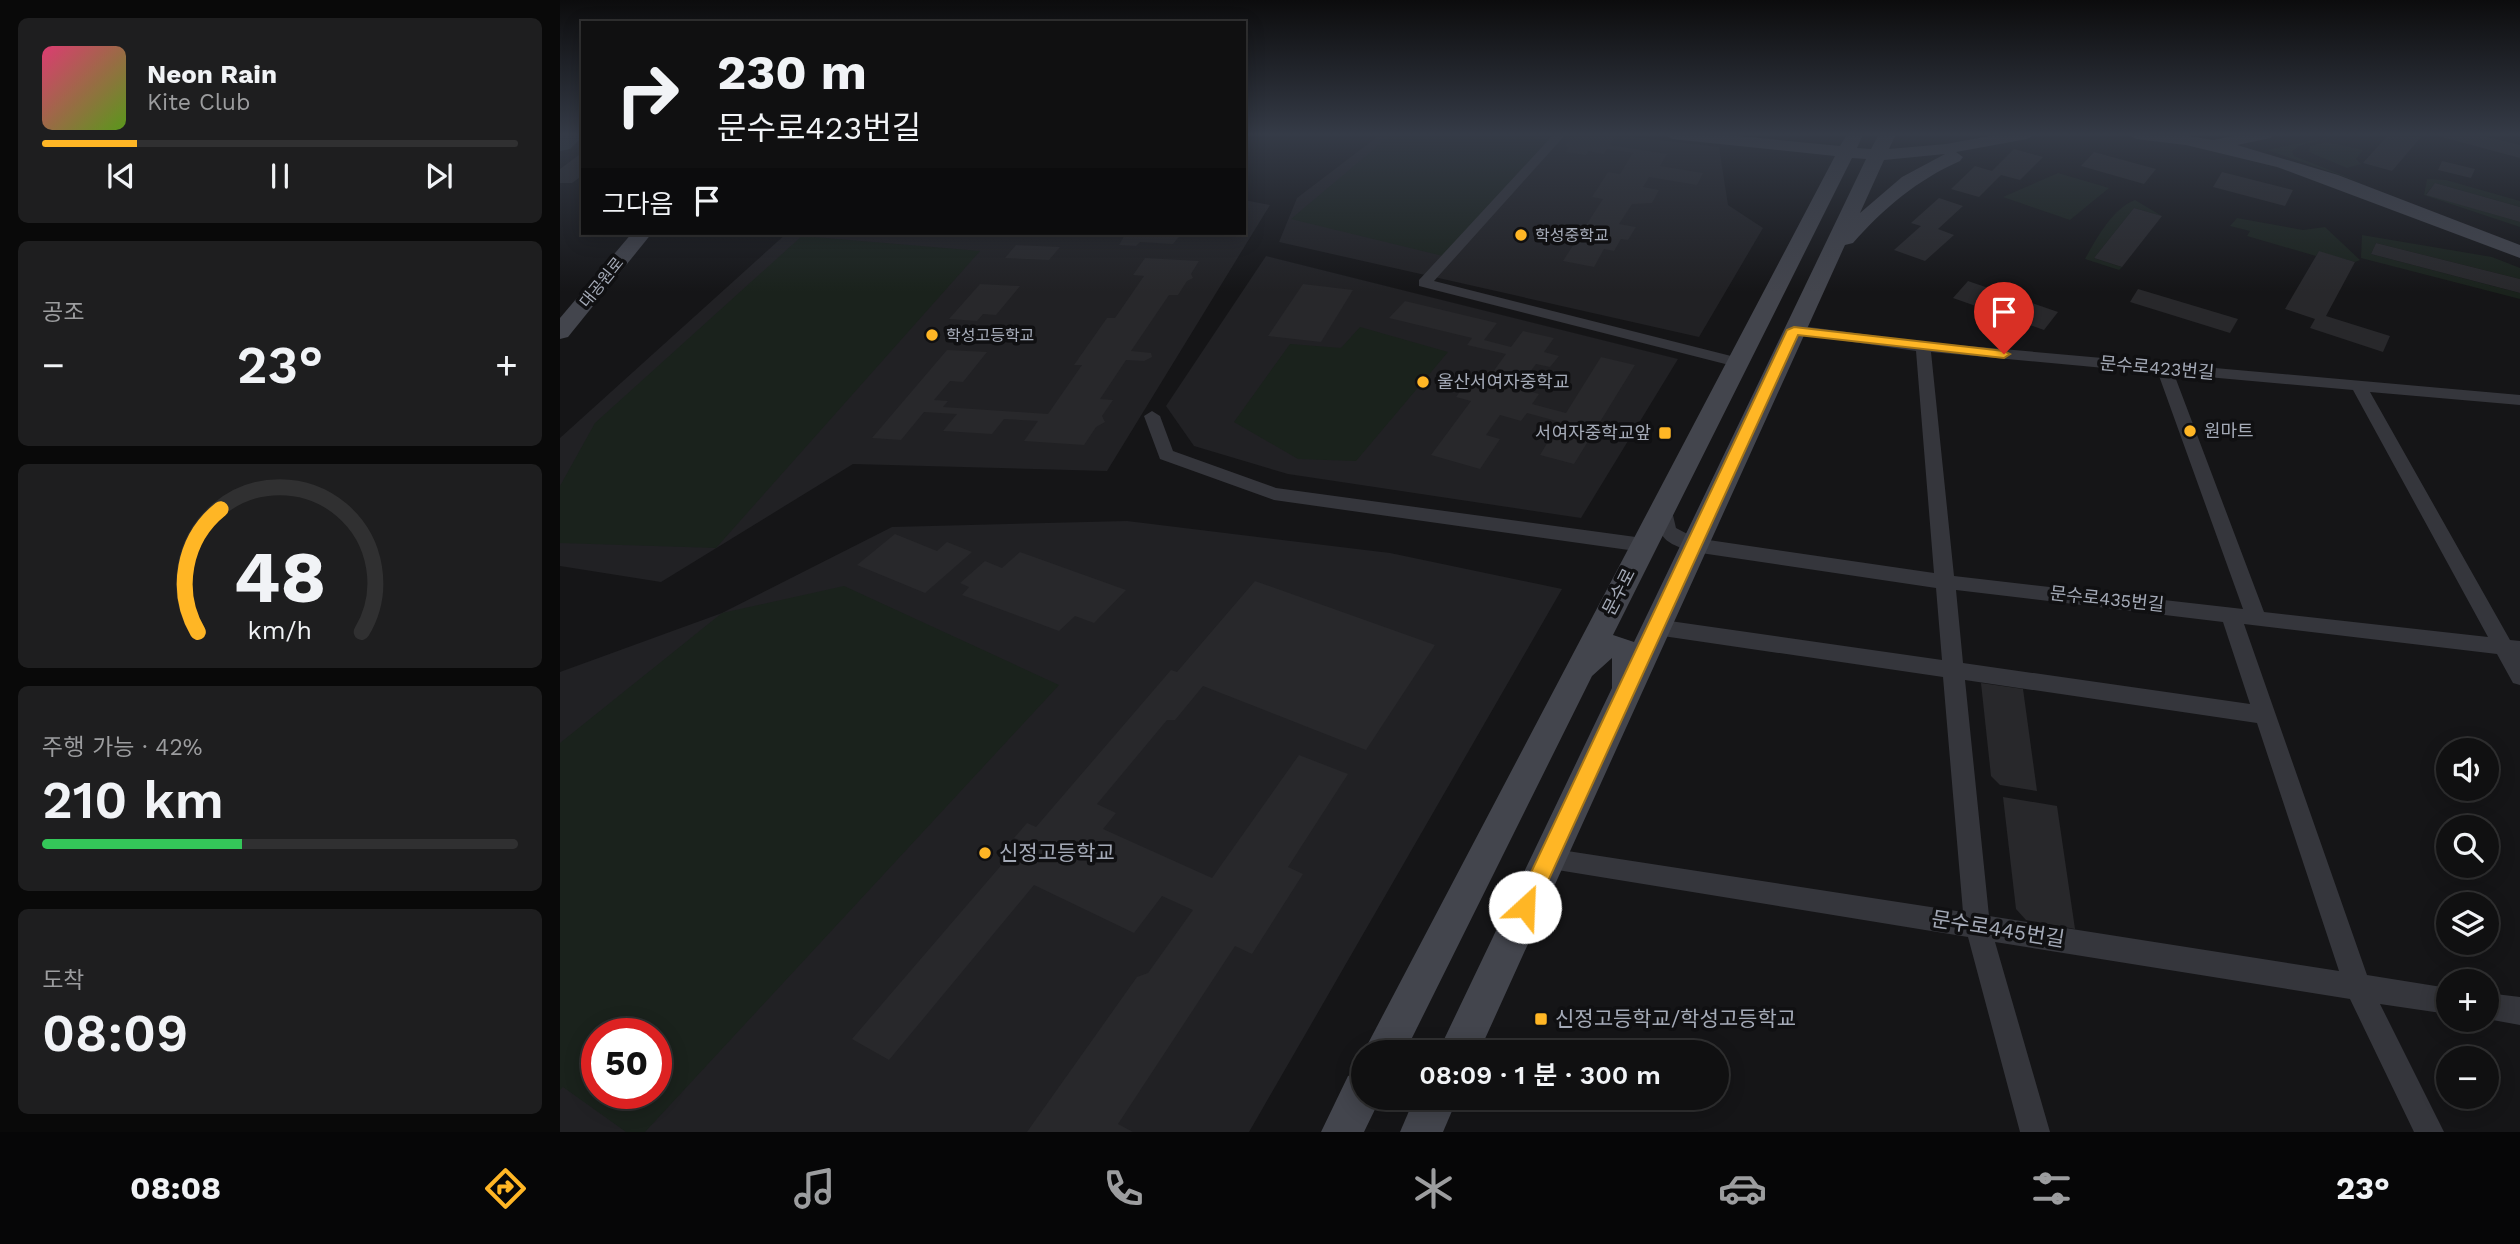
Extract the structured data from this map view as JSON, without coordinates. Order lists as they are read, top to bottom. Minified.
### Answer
{"streets":{"main road":["대공원로","문수로"],"street":["문수로423번길","문수로435번길","문수로445번길"]},"places":{"other":["학성중학교","학성고등학교","울산서여자중학교","원마트","신정고등학교"],"transit":["서여자중학교앞","신정고등학교/학성고등학교"]},"page":{"turn":["230 m","문수로423번길"],"song":["Neon Rain","Kite Club"],"then":"그다음","tile":["공조",["주행 가능 · 42%","210 km"],["도착","08:09"]],"heat":["−","23°","+"],"map_buttons":["+","−"],"limit":"50","trip":"08:09 · 1 분 · 300 m","tabs":["08:08","23°"],"gauge":["48","km/h"]}}
